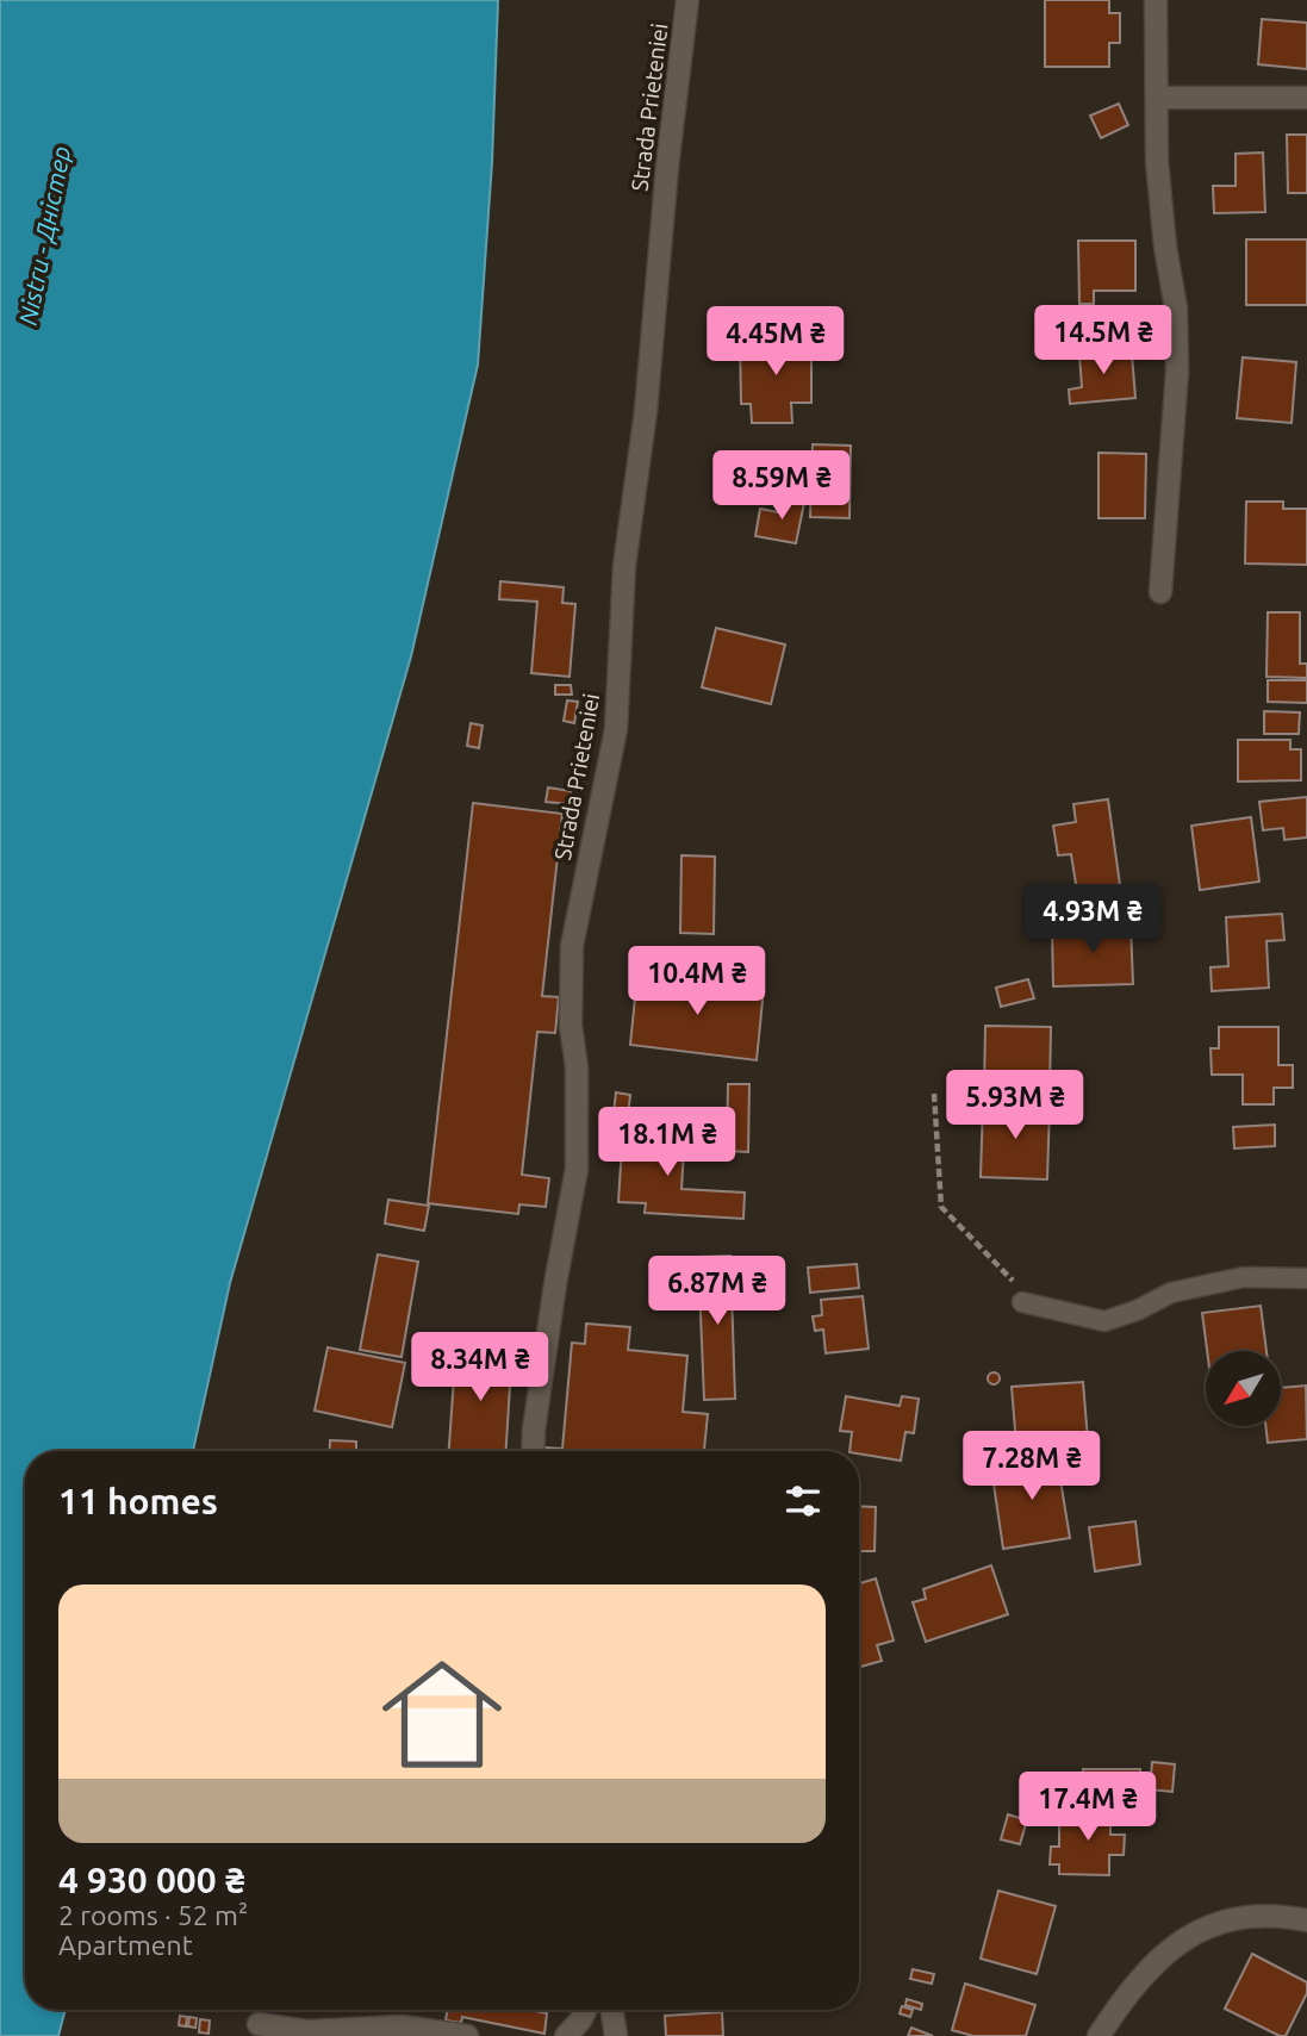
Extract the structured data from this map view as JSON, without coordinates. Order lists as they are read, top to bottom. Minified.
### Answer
{"streets":{"street":["Strada Prieteniei"]},"water":["Nistru - Дністер"],"north":"bottom left","page":{"price":["14.5M ₴","4.45M ₴","8.59M ₴","4.93M ₴","10.4M ₴","5.93M ₴","18.1M ₴","6.87M ₴","8.34M ₴","7.28M ₴","17.4M ₴"],"heading":"11 homes","list":[{"name":"4 930 000 ₴","note":"2 rooms · 52 m² · Apartment"}]}}
